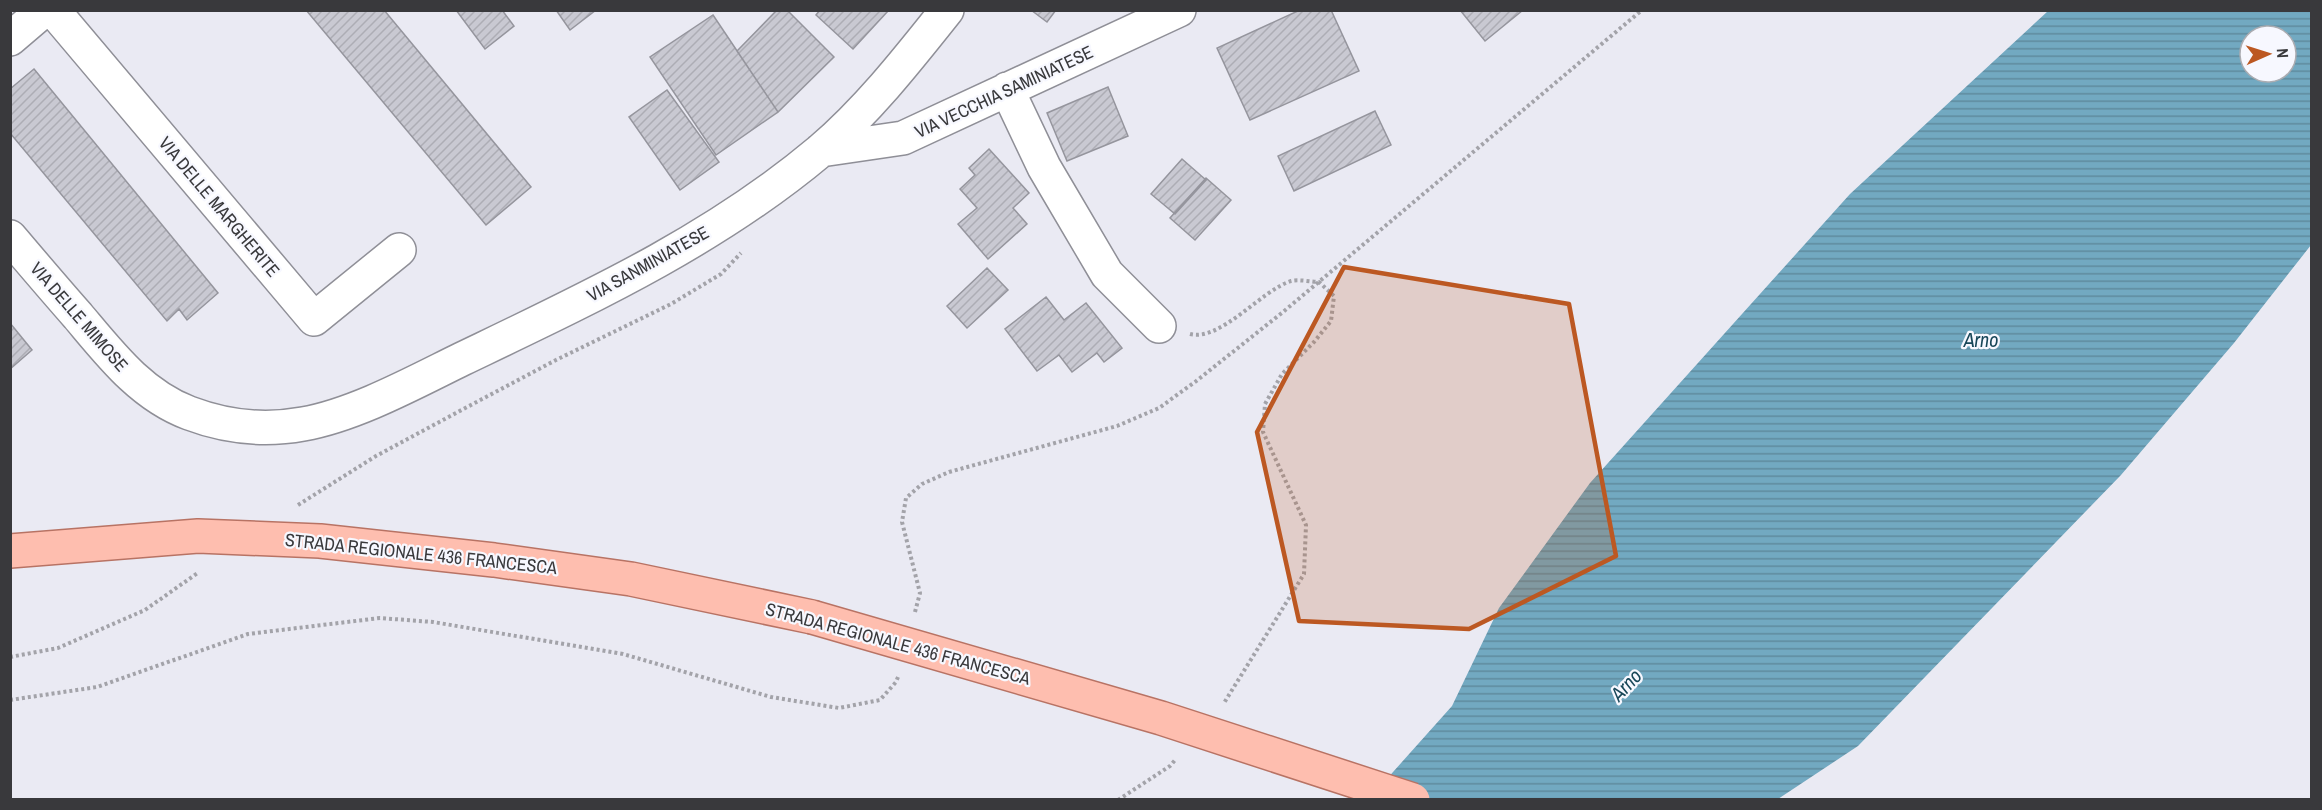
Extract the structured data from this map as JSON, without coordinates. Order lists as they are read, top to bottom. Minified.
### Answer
{"streets":{"main road":["STRADA REGIONALE 436 FRANCESCA"],"street":["VIA VECCHIA SAMINIATESE","VIA DELLE MARGHERITE","VIA SANMINIATESE","VIA DELLE MIMOSE"]},"crossings":[["VIA VECCHIA SAMINIATESE","VIA SANMINIATESE"],["VIA SANMINIATESE","VIA DELLE MIMOSE"]],"water":["Arno"],"north":"right"}
